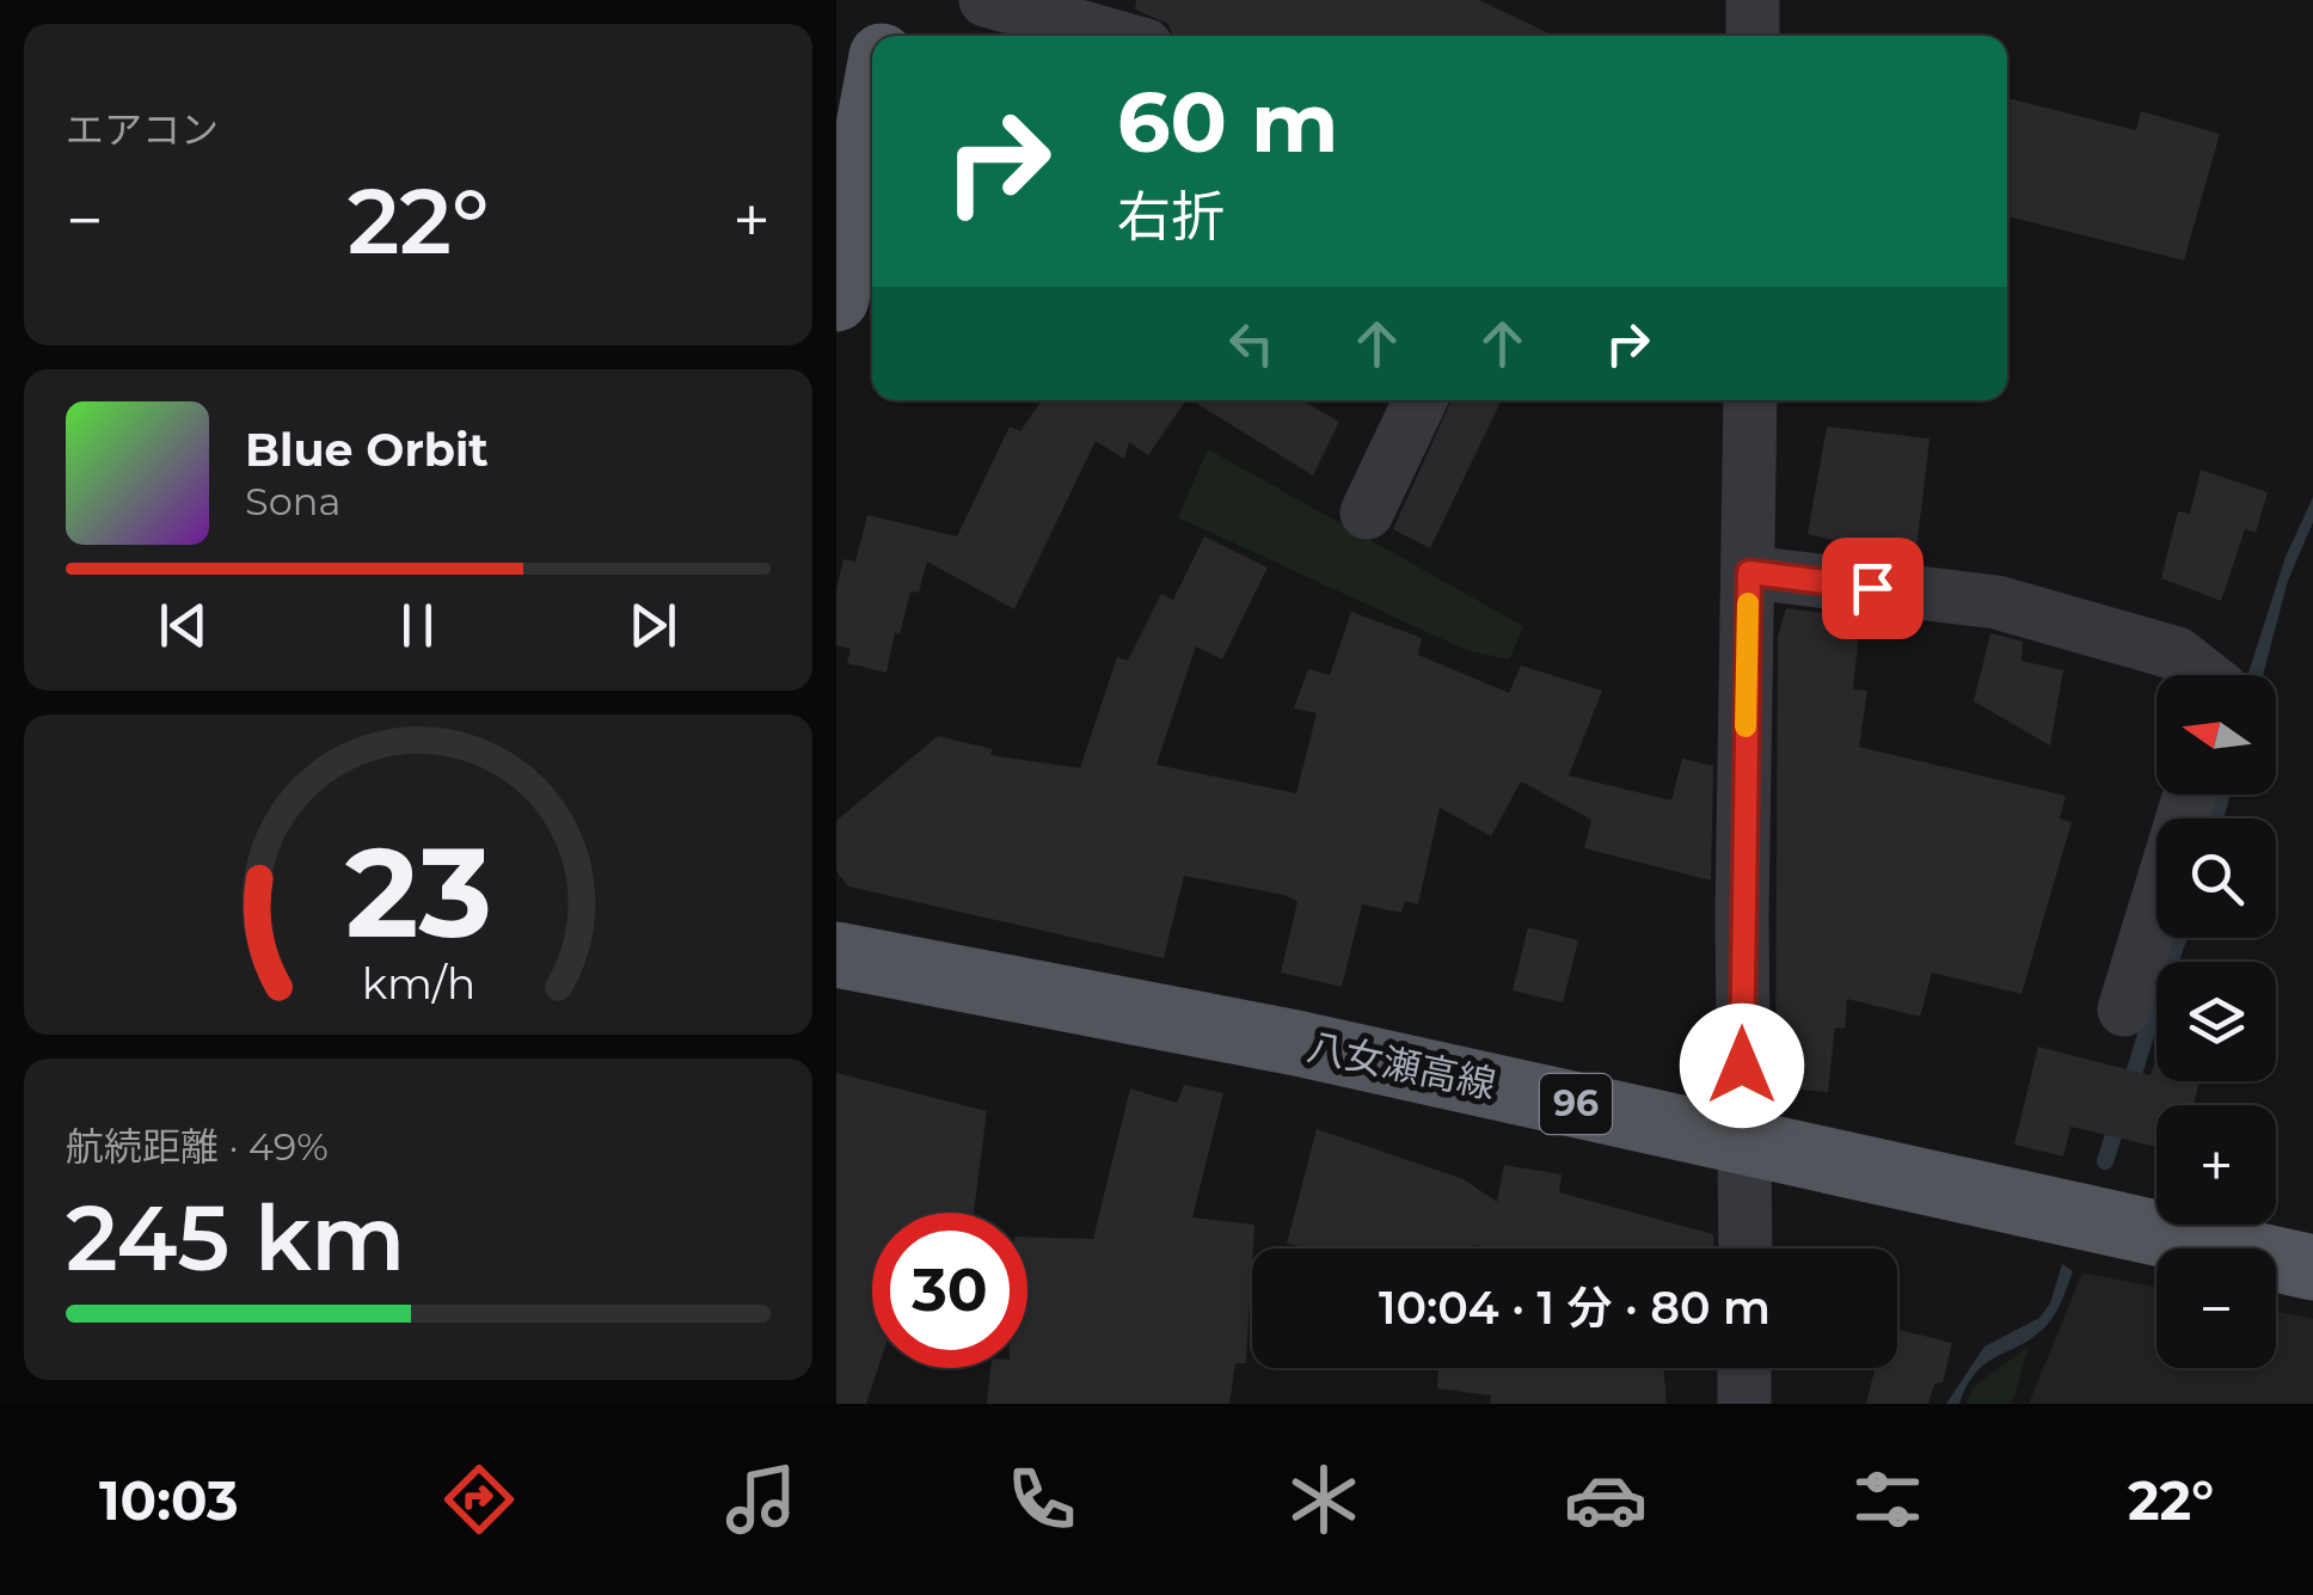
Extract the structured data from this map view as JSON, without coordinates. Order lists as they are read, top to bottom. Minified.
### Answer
{"streets":{"main road":["八女瀬高線","96"]},"north":"left","page":{"tile":["エアコン",["航続距離 · 49%","245 km"]],"turn":["60 m","右折"],"heat":["−","22°","+"],"song":["Blue Orbit","Sona"],"map_buttons":["+","−"],"limit":"30","trip":"10:04 · 1 分 · 80 m","tabs":["10:03","22°"],"gauge":["23","km/h"]}}
